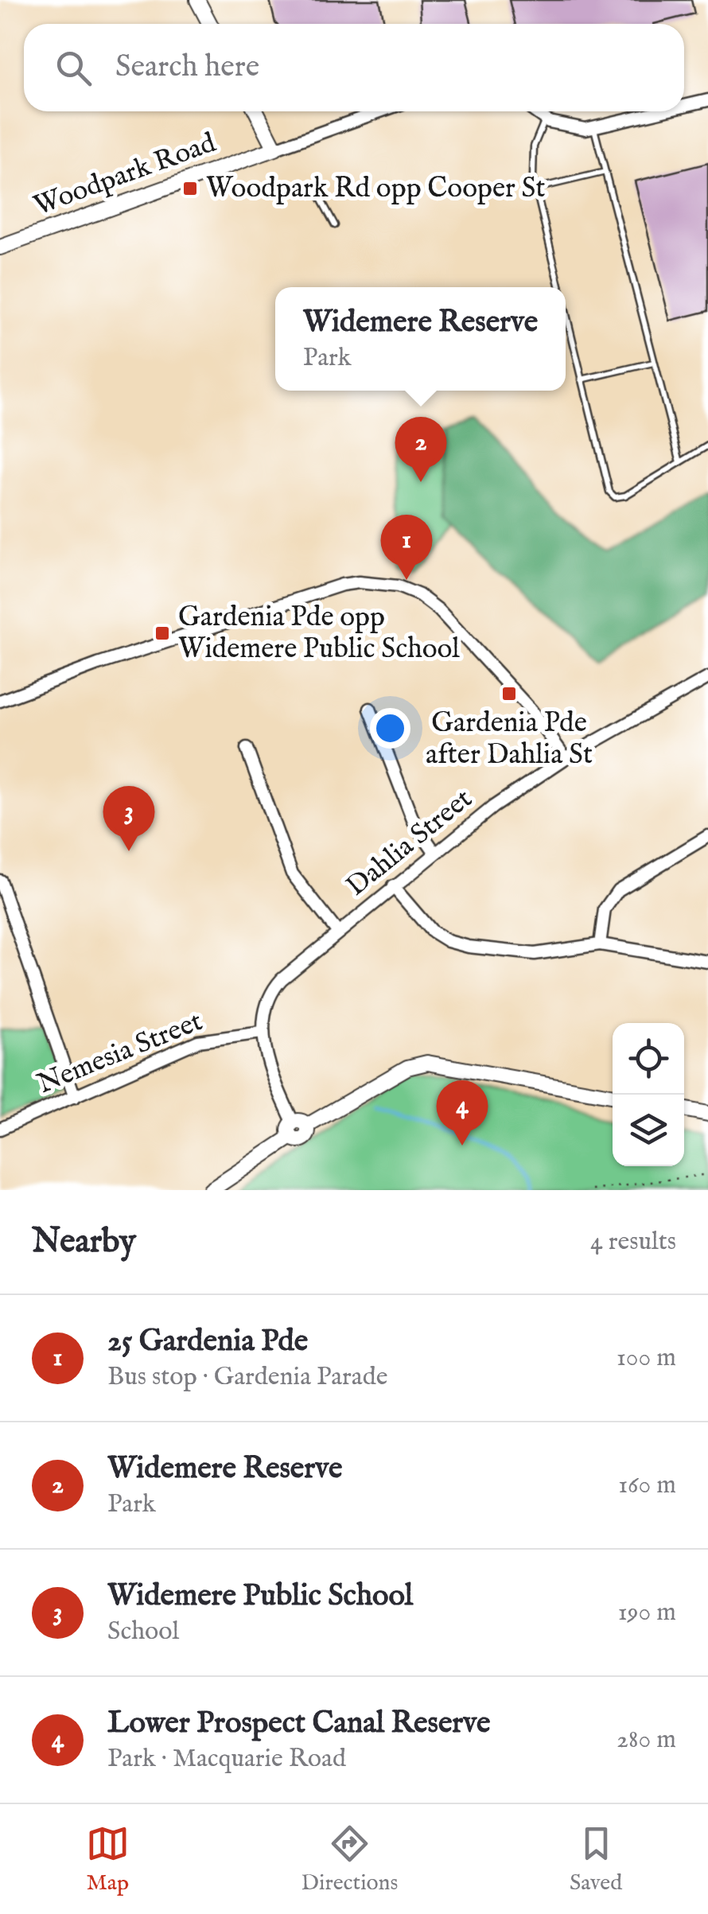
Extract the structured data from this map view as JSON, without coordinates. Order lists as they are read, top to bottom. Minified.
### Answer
{"streets":{"street":["Woodpark Road","Dahlia Street","Nemesia Street"]},"crossings":[["Dahlia Street","Nemesia Street"]],"places":{"transit":["Woodpark Rd opp Cooper St","Gardenia Pde opp Widemere Public School","Gardenia Pde after Dahlia St"]},"page":{"search":"Search here","popup":["Widemere Reserve","Park"],"pins":["2","1","3","4"],"heading":["Nearby","4 results"],"list":[{"mark":"1","name":"25 Gardenia Pde","note":"Bus stop · Gardenia Parade","value":"100 m"},{"mark":"2","name":"Widemere Reserve","note":"Park","value":"160 m"},{"mark":"3","name":"Widemere Public School","note":"School","value":"190 m"},{"mark":"4","name":"Lower Prospect Canal Reserve","note":"Park · Macquarie Road","value":"280 m"}],"nav":["Map","Directions","Saved"]}}
